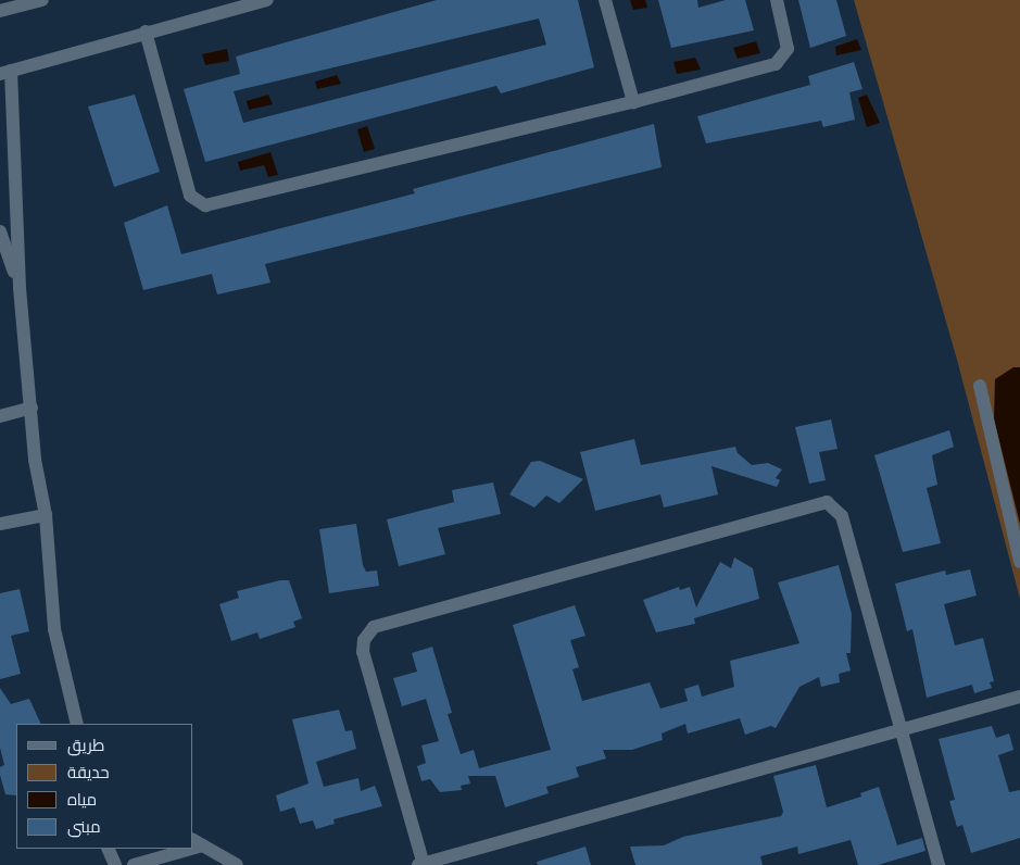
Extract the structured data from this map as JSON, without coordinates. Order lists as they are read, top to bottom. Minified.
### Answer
{"legend":["طريق","حديقة","مياه","مبنى"]}
